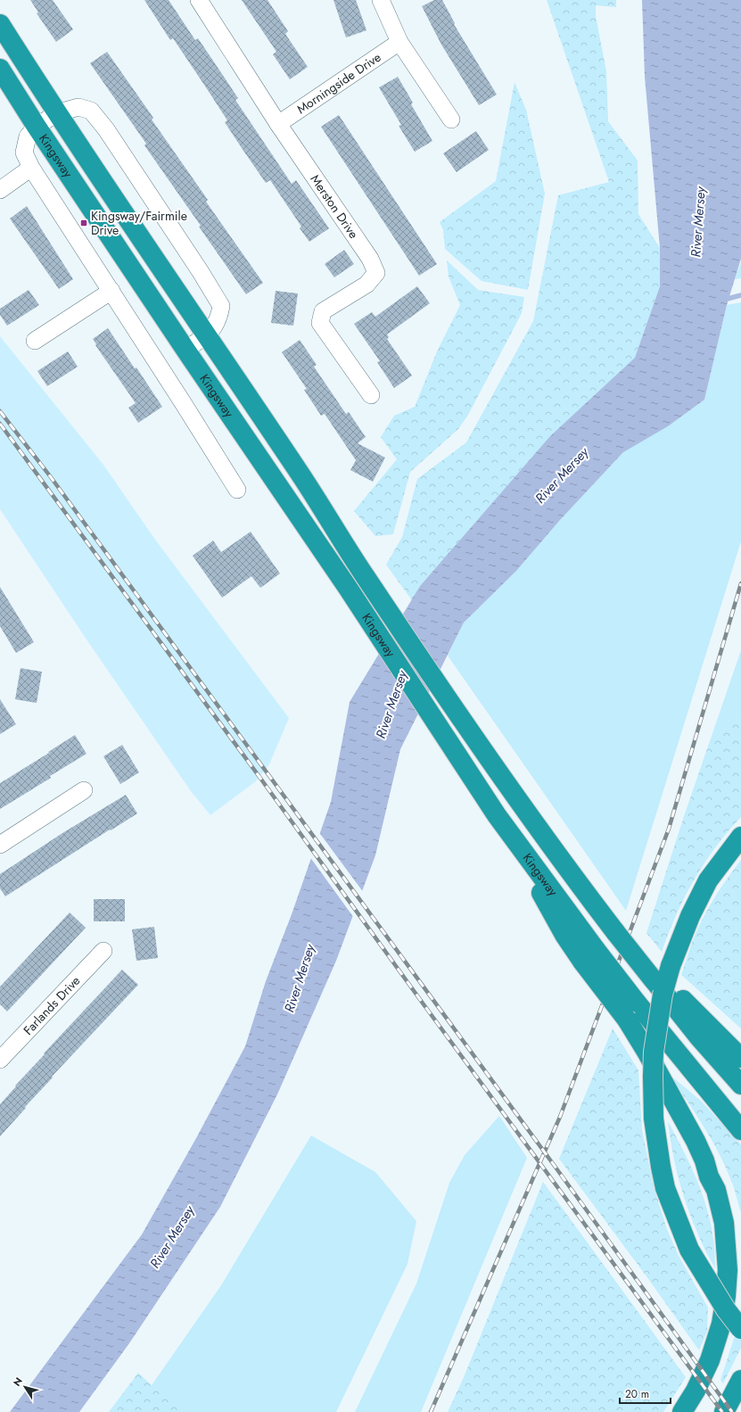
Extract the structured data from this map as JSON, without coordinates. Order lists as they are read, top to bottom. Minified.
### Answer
{"streets":{"highway":["Kingsway"],"street":["Morningside Drive","Merston Drive","Farlands Drive"]},"crossings":[["Morningside Drive","Merston Drive"]],"water":["River Mersey"],"places":{"transit":["Kingsway/Fairmile Drive"]},"scale_bar":"20 m","north":"top left"}
